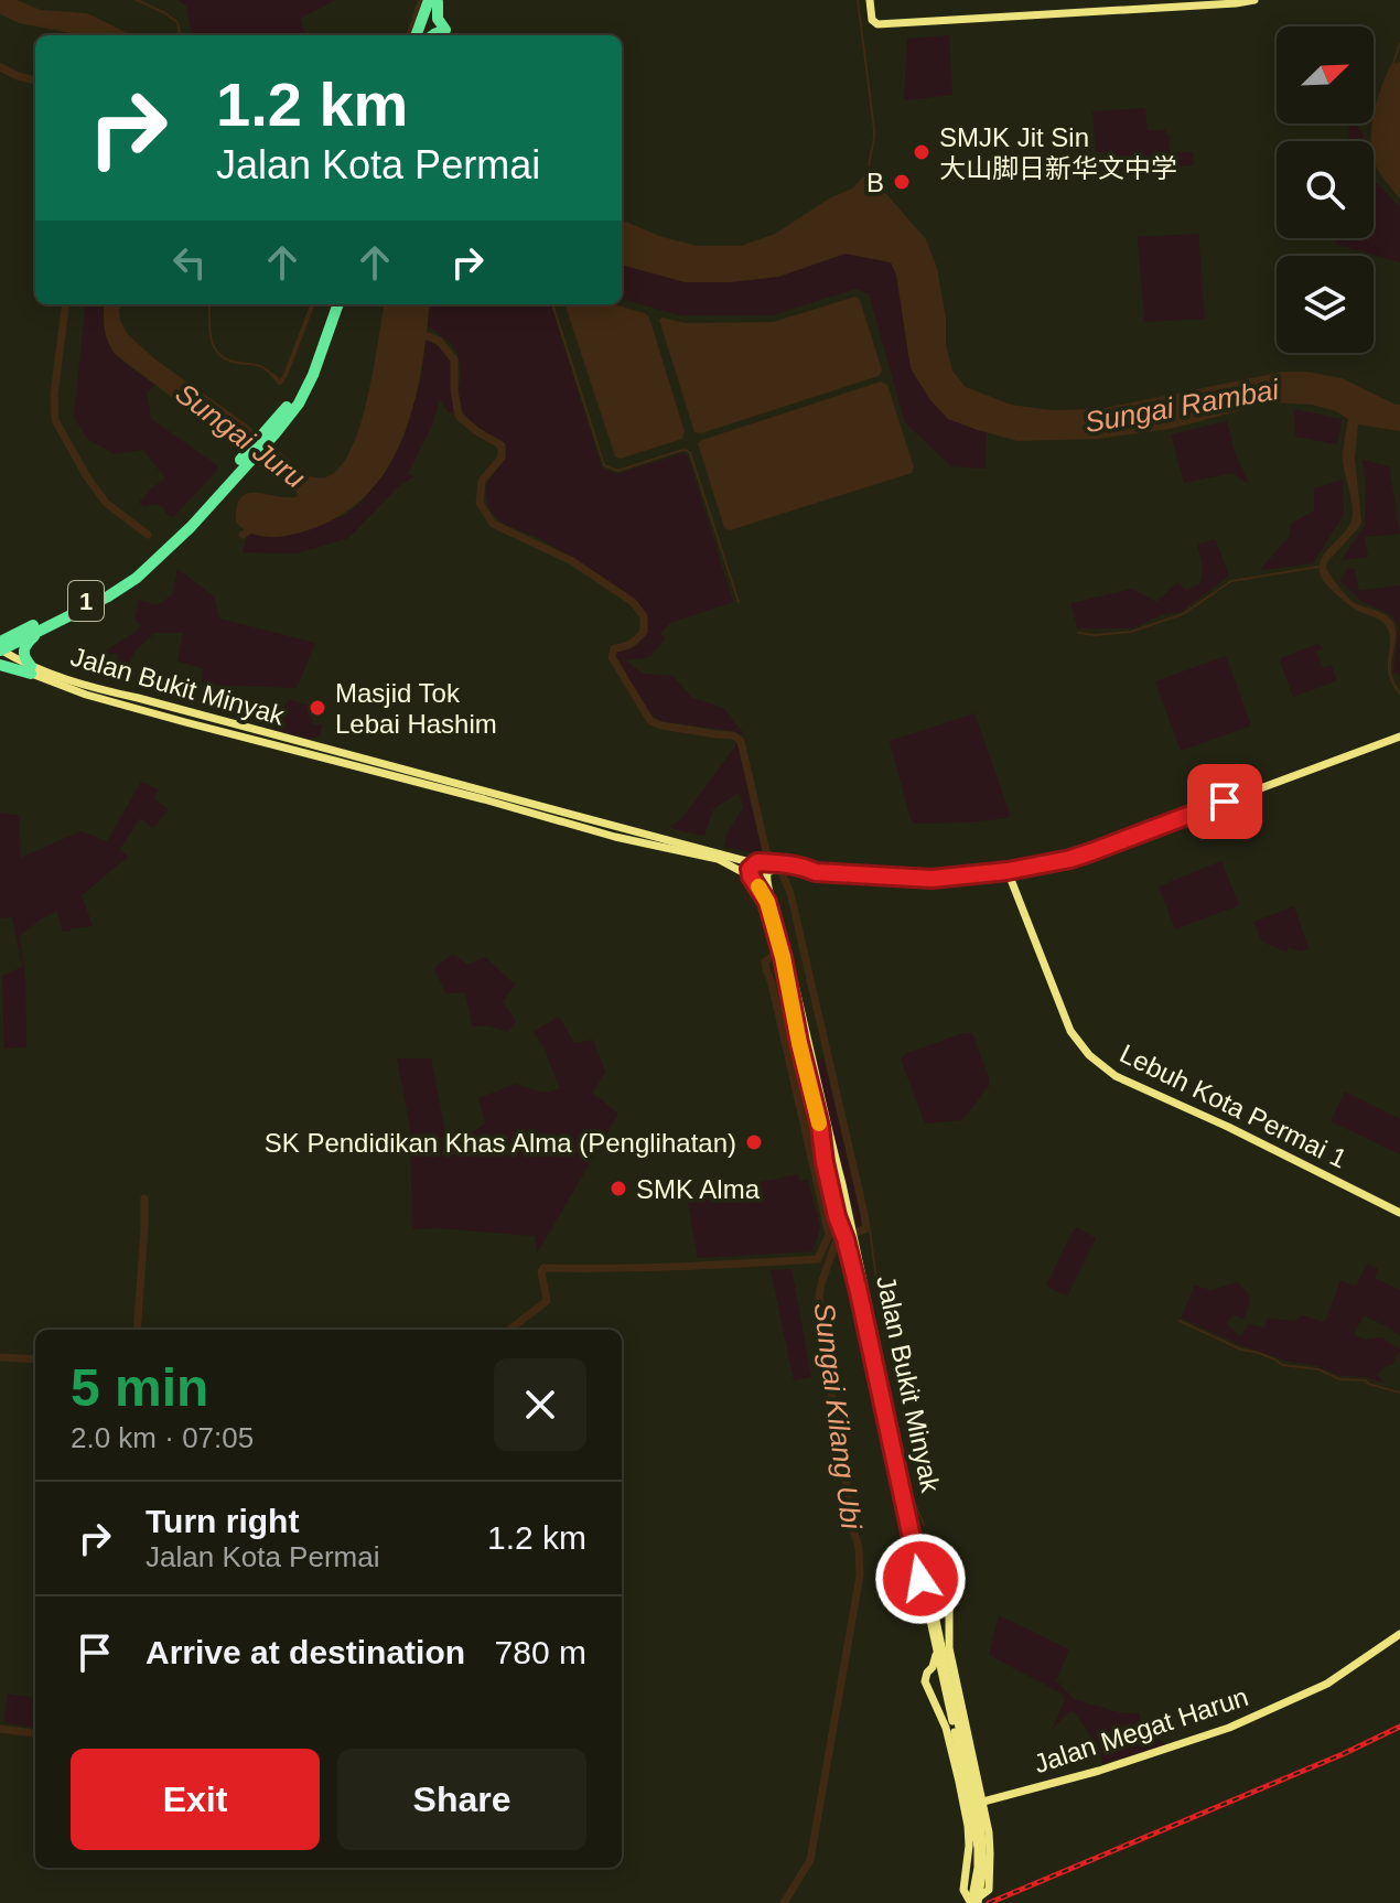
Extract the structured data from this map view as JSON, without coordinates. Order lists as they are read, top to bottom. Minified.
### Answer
{"streets":{"highway":["1"],"main road":["Jalan Bukit Minyak","Lebuh Kota Permai 1","Jalan Megat Harun"]},"crossings":[["1","Jalan Bukit Minyak"]],"water":["Sungai Rambai","Sungai Juru","Sungai Kilang Ubi"],"places":["SMJK Jit Sin 大山脚日新华文中学","B","Masjid Tok Lebai Hashim","SK Pendidikan Khas Alma (Penglihatan)","SMK Alma"],"north":"top right","page":{"turn":["1.2 km","Jalan Kota Permai"],"heading":["5 min","2.0 km · 07:05"],"list":[{"name":"Turn right","note":"Jalan Kota Permai","value":"1.2 km"},{"name":"Arrive at destination","value":"780 m"}],"buttons":["Exit","Share"]}}
